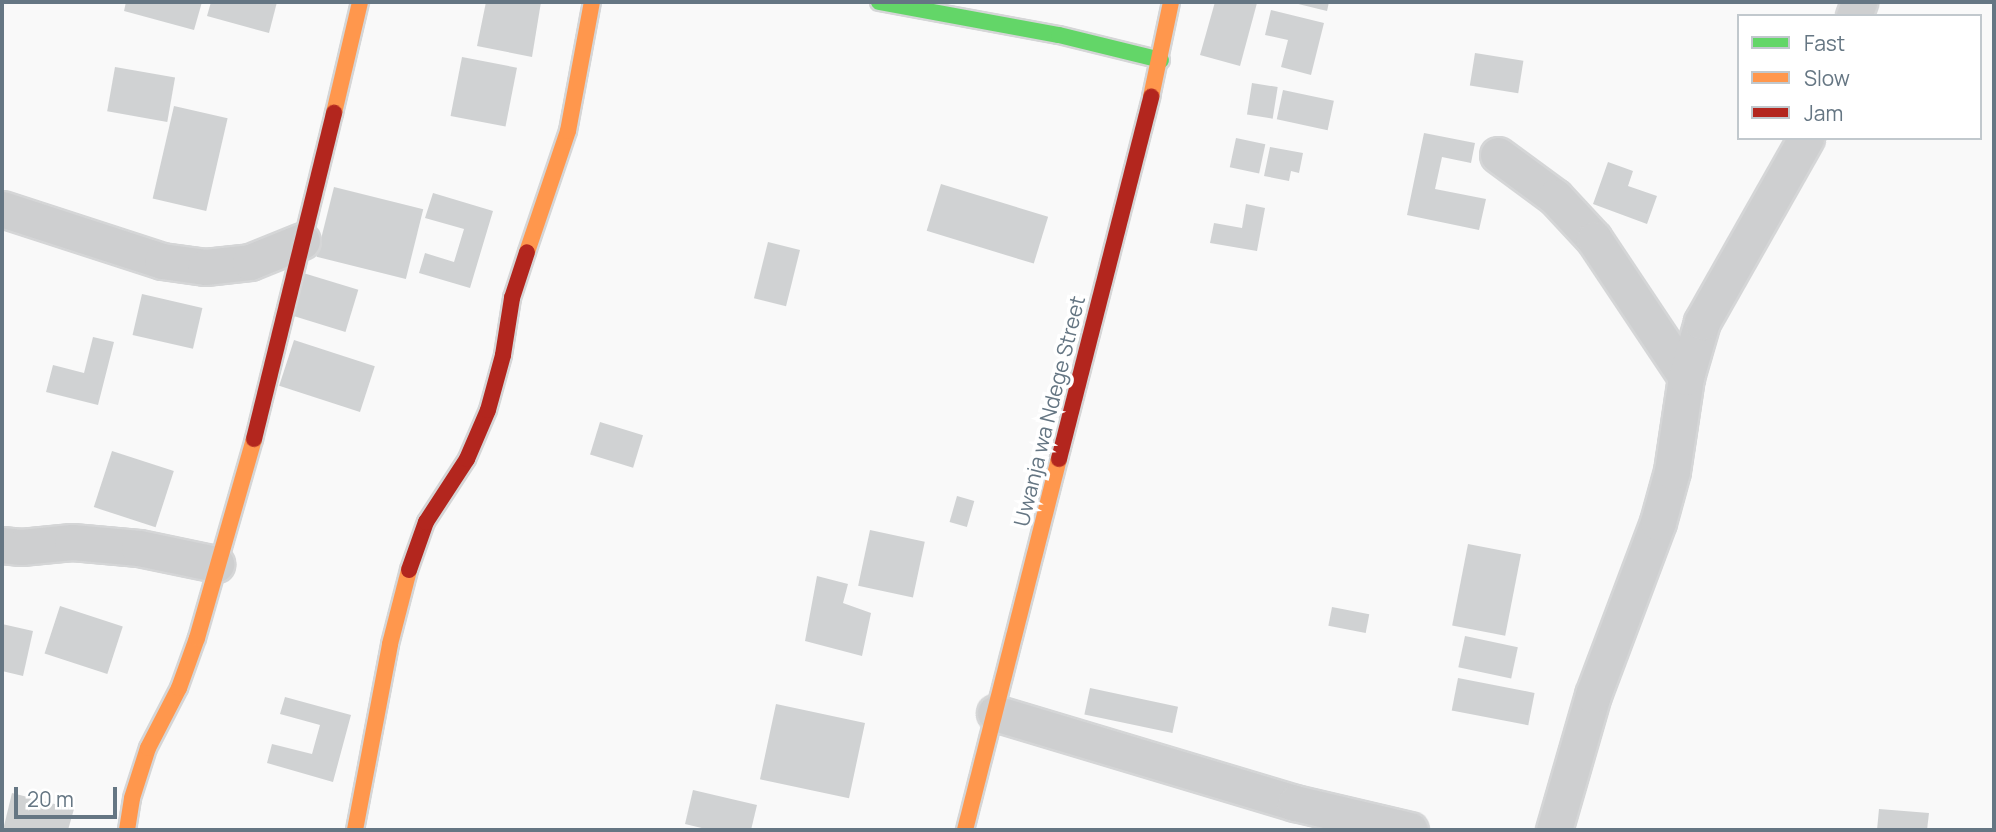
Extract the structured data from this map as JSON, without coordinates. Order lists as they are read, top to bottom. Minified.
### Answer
{"streets":{"street":["Uwanja wa Ndege Street"]},"legend":["Fast","Slow","Jam"],"scale_bar":"20 m"}
